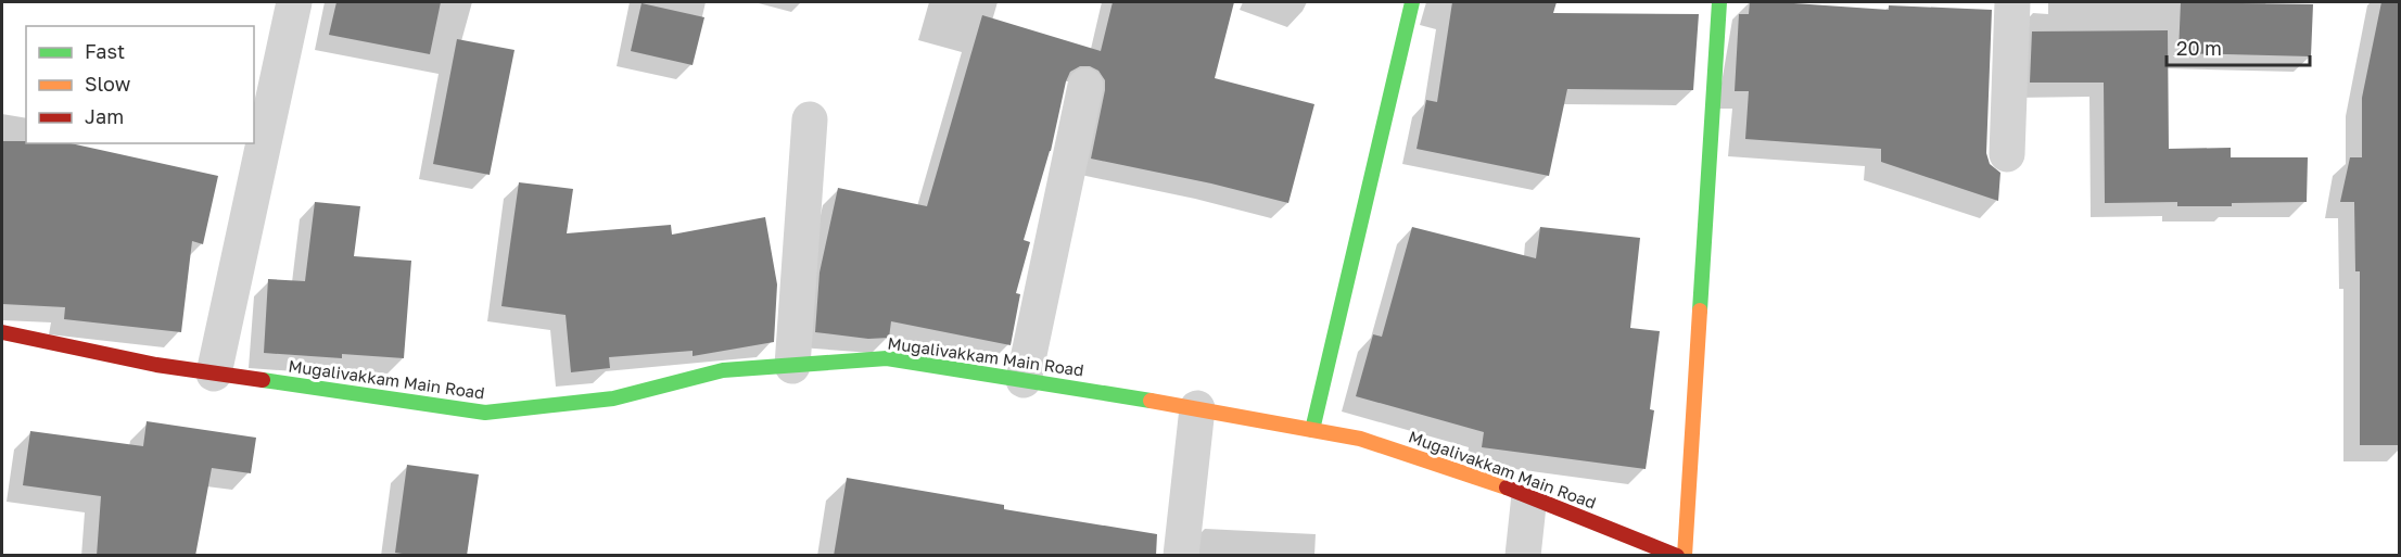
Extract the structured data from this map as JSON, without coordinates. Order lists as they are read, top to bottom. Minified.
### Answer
{"streets":{"street":["Mugalivakkam Main Road"]},"legend":["Fast","Slow","Jam"],"scale_bar":"20 m"}
